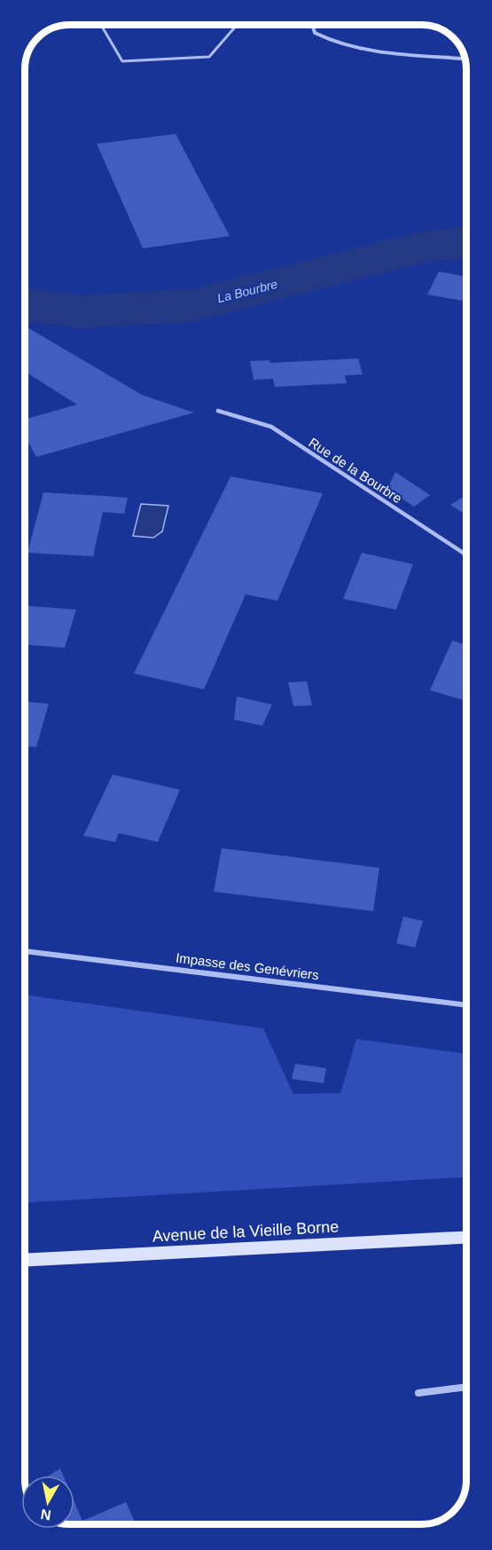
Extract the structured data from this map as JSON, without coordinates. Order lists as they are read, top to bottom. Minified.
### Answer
{"streets":{"main road":["Avenue de la Vieille Borne"],"street":["Rue de la Bourbre","Impasse des Genévriers"]},"water":["La Bourbre"],"north":"bottom"}
